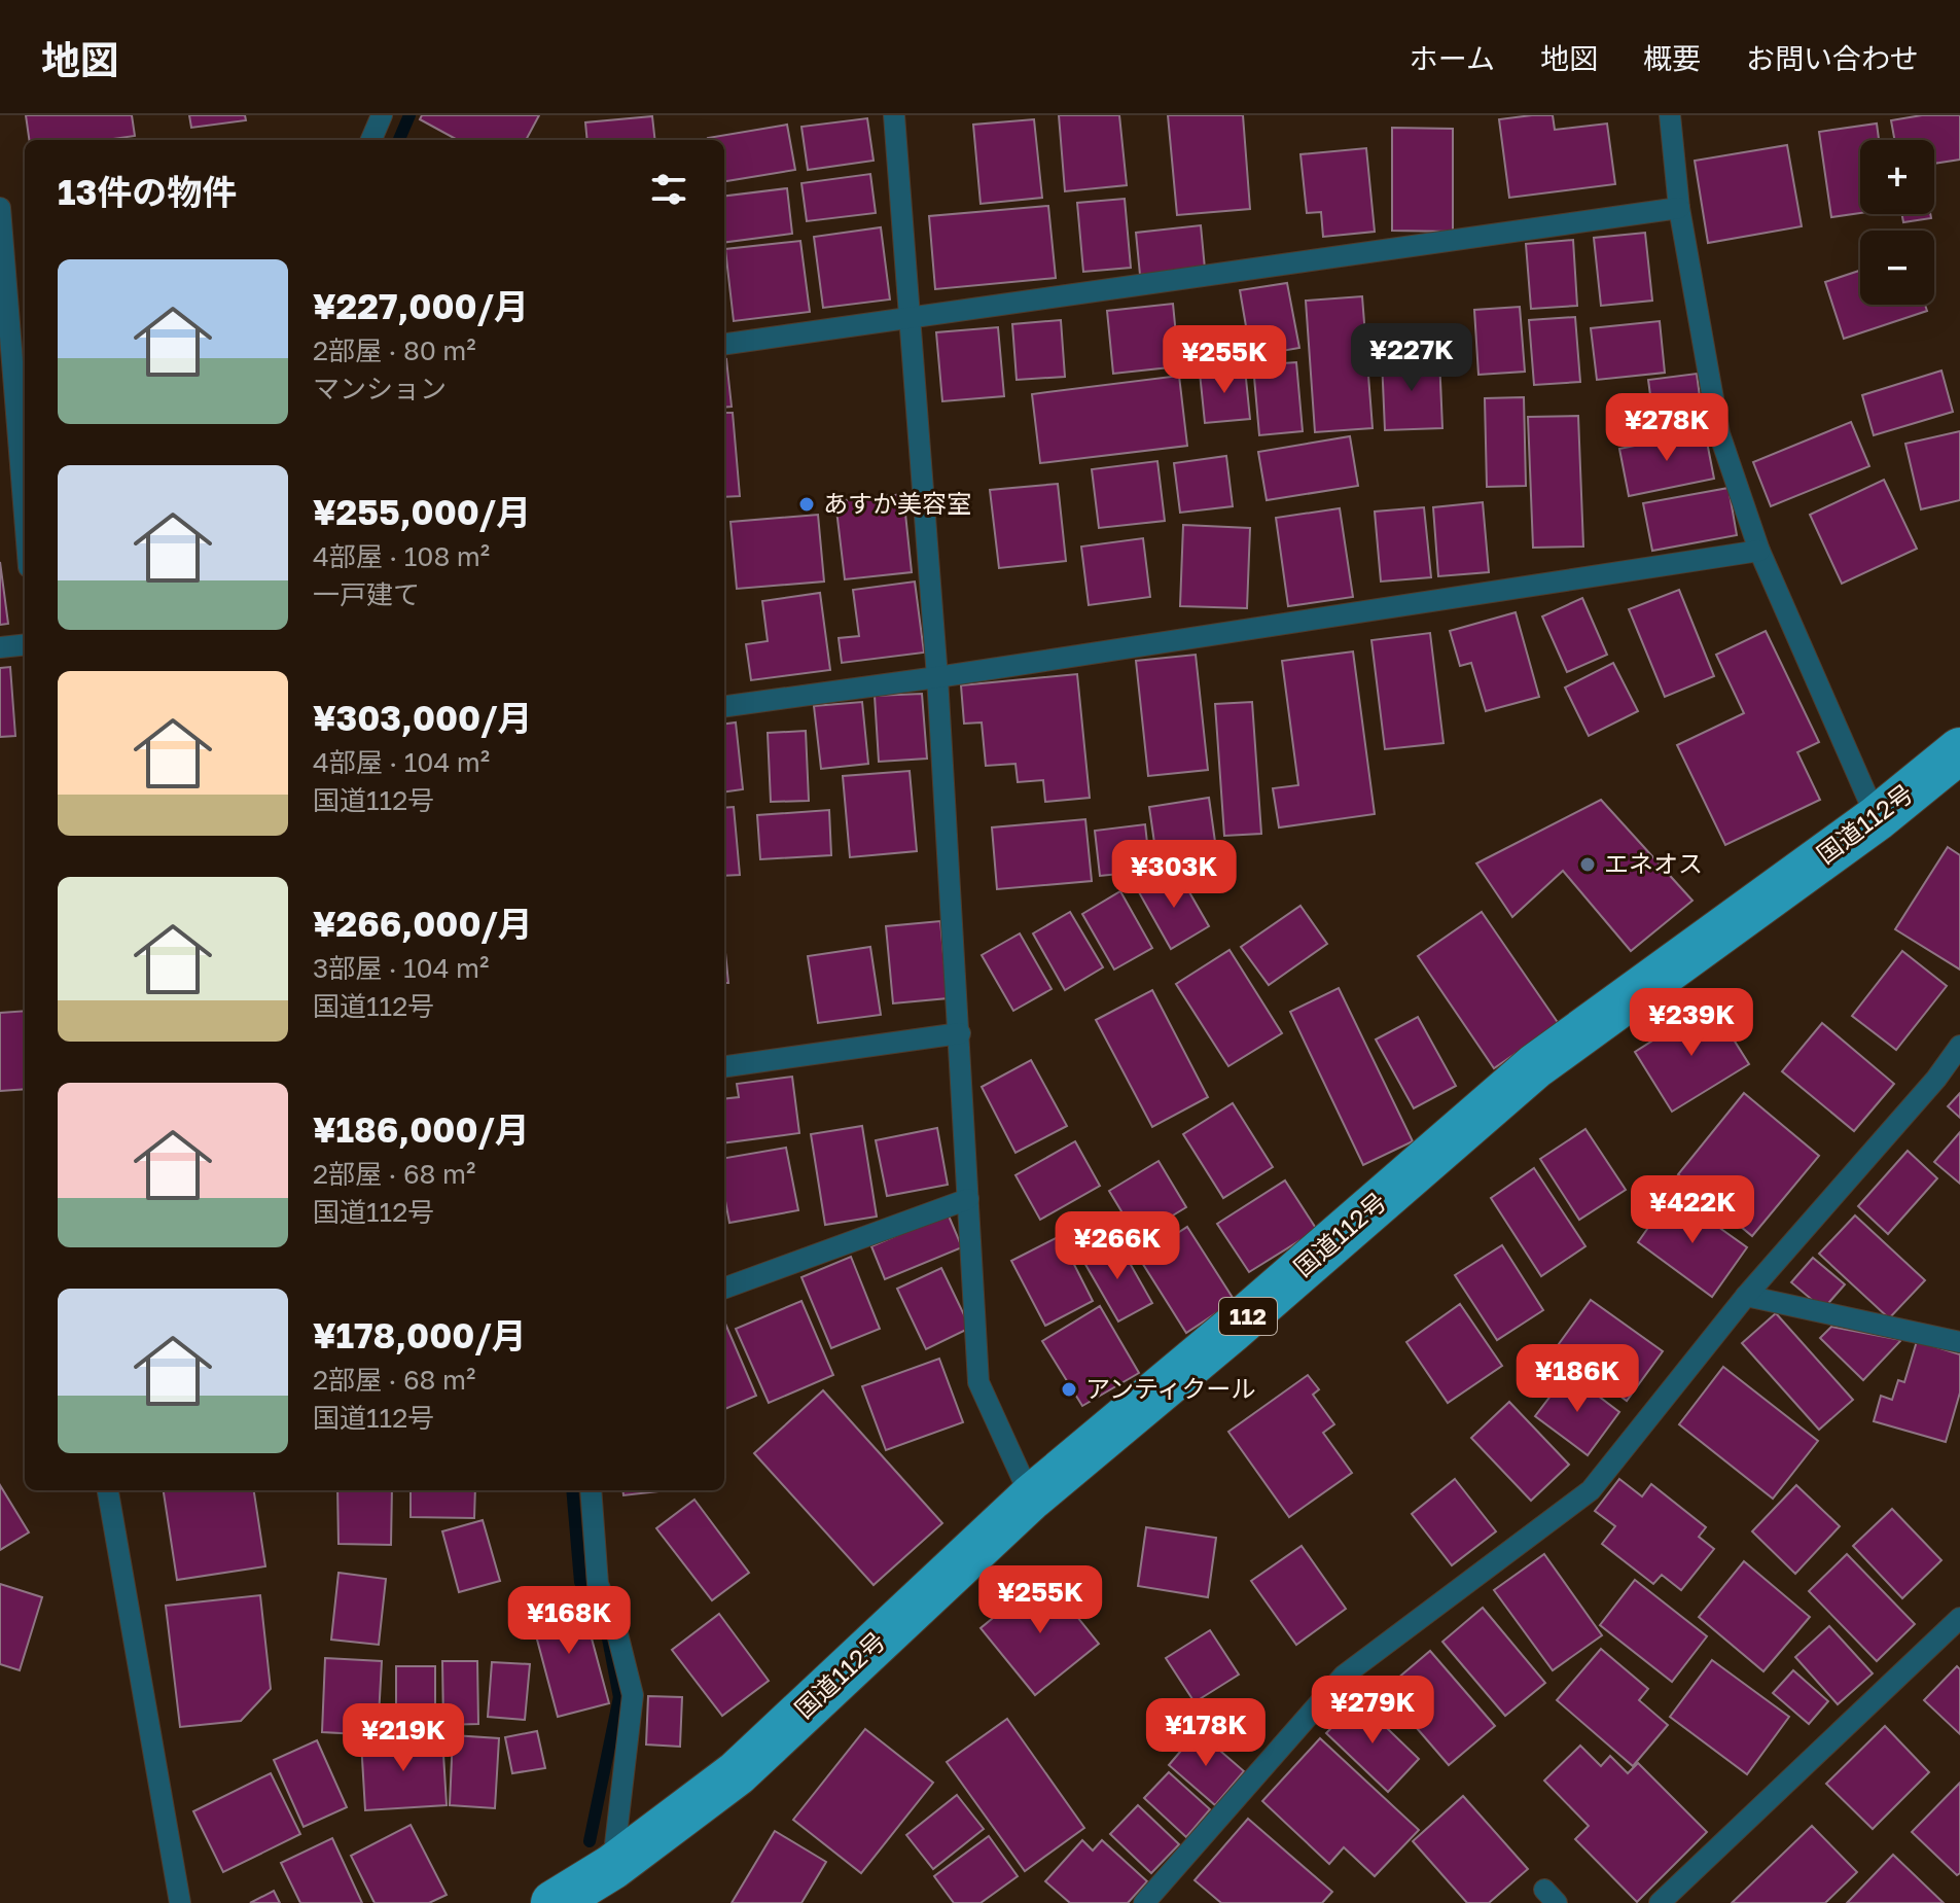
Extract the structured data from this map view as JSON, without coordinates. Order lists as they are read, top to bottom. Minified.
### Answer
{"streets":{"highway":["国道112号","112"]},"places":["あすか美容室","エネオス","アンティクール"],"page":{"header":"地図","nav":["ホーム","地図","概要","お問い合わせ"],"map_buttons":["+","−"],"heading":"13件の物件","list":[{"name":"¥227,000/月","note":"2部屋 · 80 m² · マンション"},{"name":"¥255,000/月","note":"4部屋 · 108 m² · 一戸建て"},{"name":"¥303,000/月","note":"4部屋 · 104 m² · 国道112号"},{"name":"¥266,000/月","note":"3部屋 · 104 m² · 国道112号"},{"name":"¥186,000/月","note":"2部屋 · 68 m² · 国道112号"},{"name":"¥178,000/月","note":"2部屋 · 68 m² · 国道112号"}],"price":["¥227K","¥255K","¥278K","¥303K","¥239K","¥422K","¥266K","¥186K","¥255K","¥168K","¥279K","¥178K","¥219K"]}}
